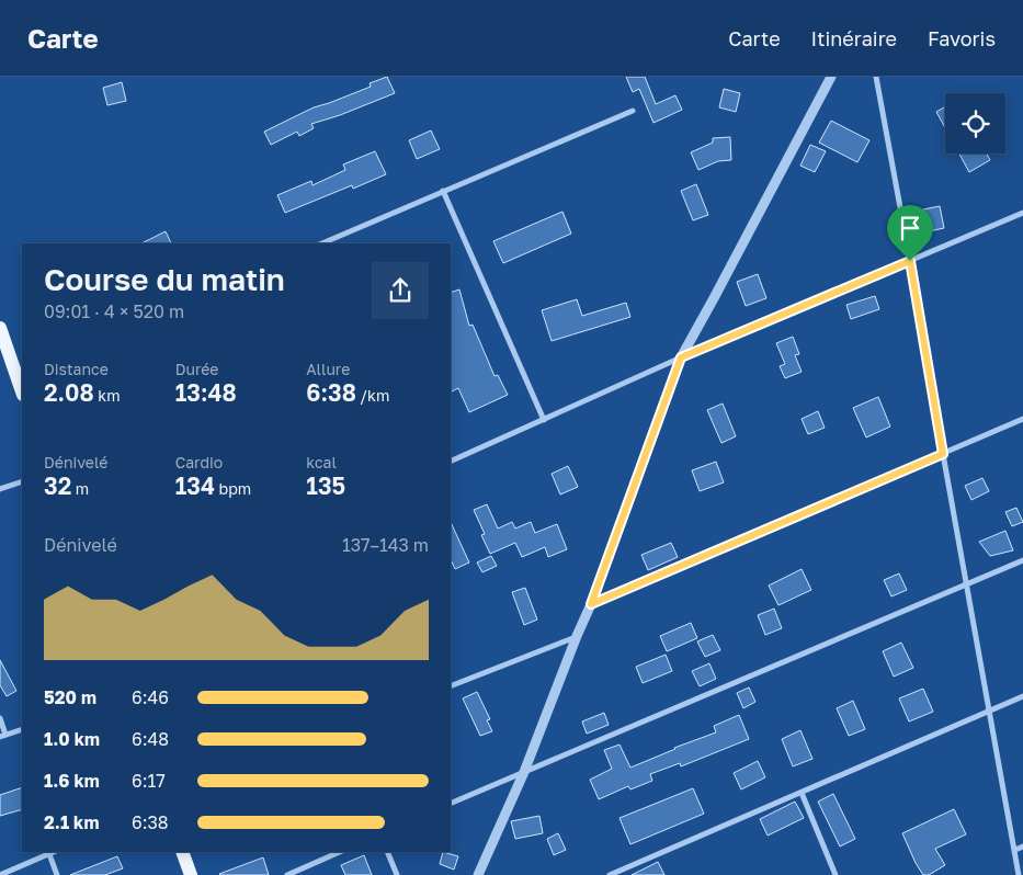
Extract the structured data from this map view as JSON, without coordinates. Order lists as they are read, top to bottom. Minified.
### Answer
{"page":{"header":"Carte","nav":["Carte","Itinéraire","Favoris"],"heading":["Course du matin","09:01 · 4 × 520 m"],"stats":[["Distance","2.08 km"],["Durée","13:48"],["Allure","6:38 /km"],["Dénivelé","32 m"],["Cardio","134 bpm"],["kcal","135"]],"chart":["Dénivelé","137–143 m"],"list":[{"name":"520 m","note":"6:46"},{"name":"1.0 km","note":"6:48"},{"name":"1.6 km","note":"6:17"},{"name":"2.1 km","note":"6:38"}]}}
